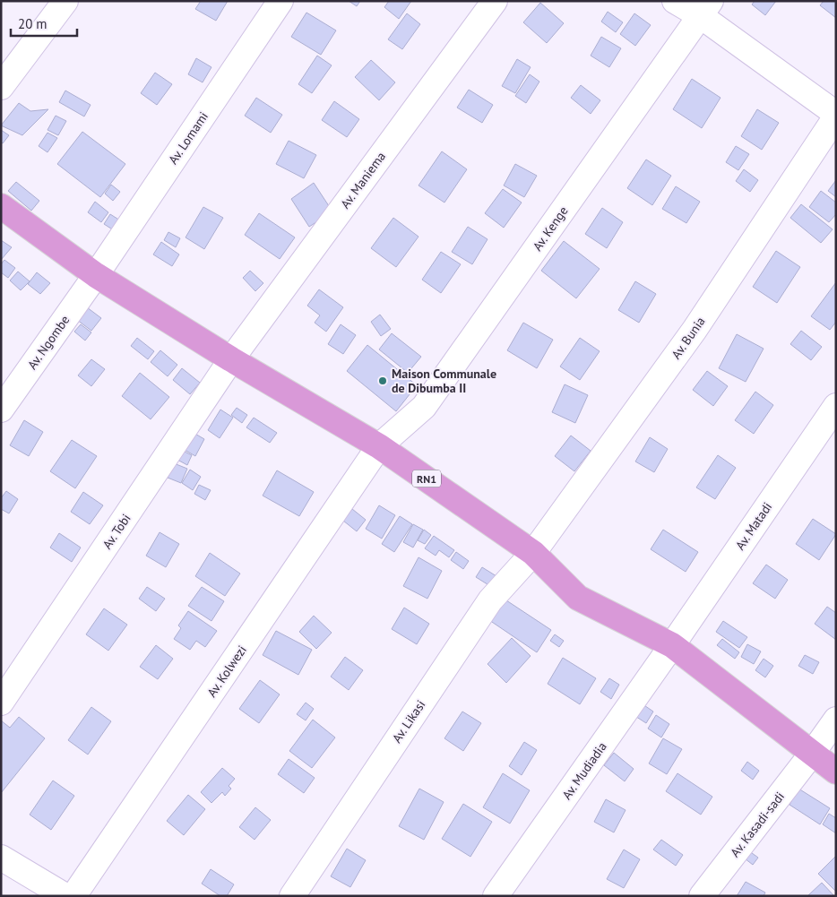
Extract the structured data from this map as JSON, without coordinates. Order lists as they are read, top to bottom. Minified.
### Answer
{"streets":{"highway":["RN1"],"street":["Av. Lomami","Av. Maniema","Av. Kenge","Av. Bunia","Av. Ngombe","Av. Matadi","Av. Tobi","Av. Kolwezi","Av. Likasi","Av. Mudiadia","Av. Kasadi-sadi"]},"crossings":[["Av. Lomami","Av. Ngombe"],["Av. Lomami","RN1"],["Av. Maniema","RN1"],["Av. Maniema","Av. Tobi"],["Av. Kenge","RN1"],["Av. Kenge","Av. Kolwezi"],["Av. Bunia","RN1"],["Av. Bunia","Av. Likasi"],["Av. Ngombe","RN1"],["RN1","Av. Matadi"],["RN1","Av. Tobi"],["RN1","Av. Kolwezi"],["RN1","Av. Likasi"],["RN1","Av. Mudiadia"],["RN1","Av. Kasadi-sadi"],["Av. Matadi","Av. Mudiadia"]],"places":["Maison Communale de Dibumba II"],"scale_bar":"20 m"}
